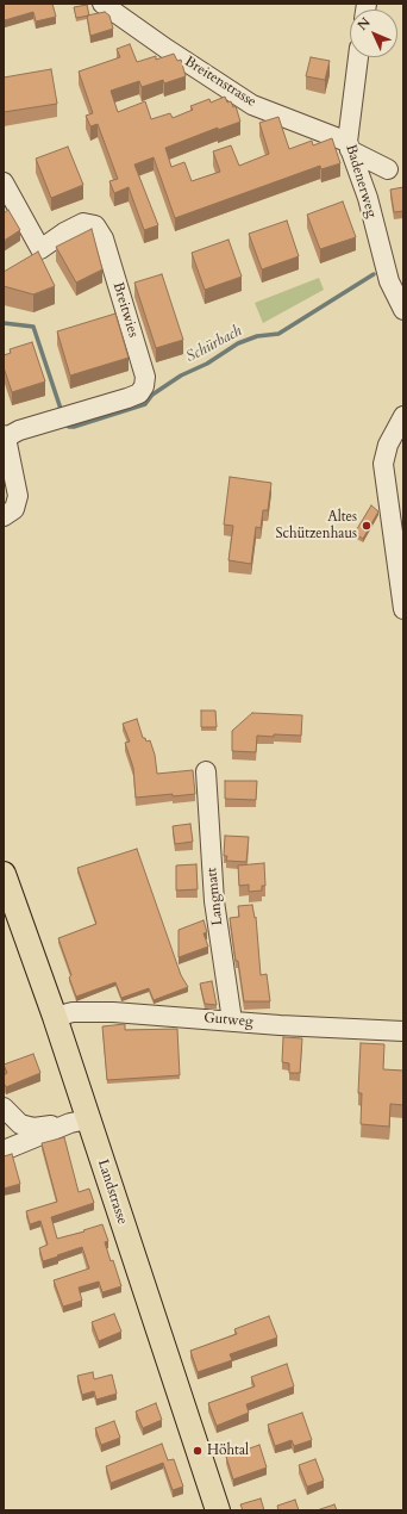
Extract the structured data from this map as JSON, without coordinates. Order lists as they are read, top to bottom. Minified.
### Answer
{"streets":{"main road":["Landstrasse"],"street":["Breitenstrasse","Badenerweg","Breitwies","Langmatt","Gutweg"]},"crossings":[["Breitenstrasse","Badenerweg"],["Langmatt","Gutweg"],["Gutweg","Landstrasse"]],"water":["Schürbach"],"places":["Altes Schützenhaus","Höhtal"],"north":"top left"}
